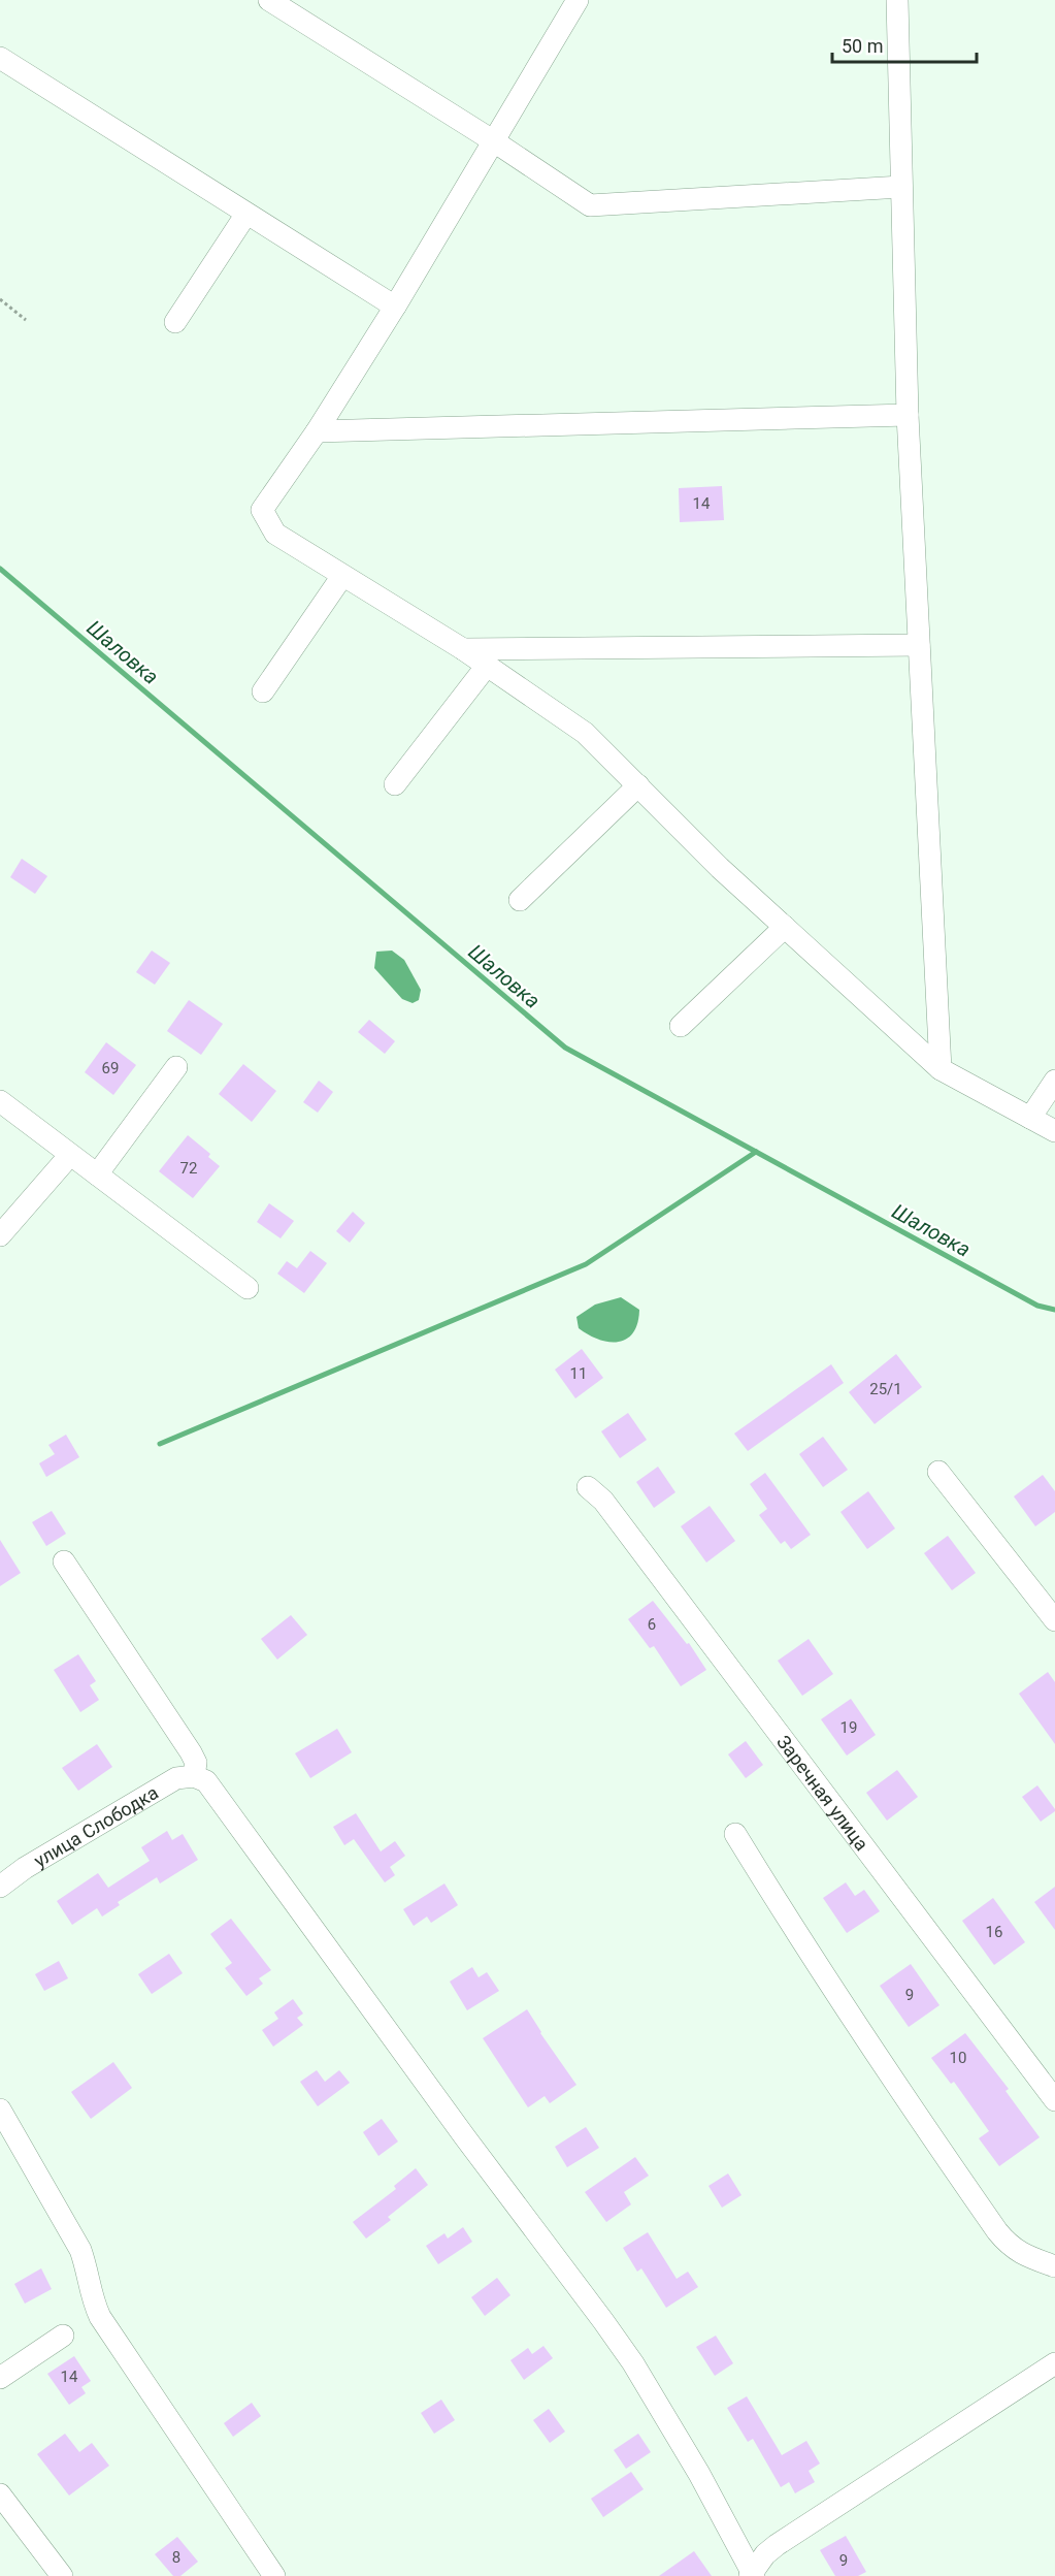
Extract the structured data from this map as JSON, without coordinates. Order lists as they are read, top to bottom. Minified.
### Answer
{"streets":{"street":["Заречная улица","улица Слободка"]},"water":["Шаловка"],"house_numbers":["14","69","72","11","25/1","6","19","16","9","10","14","8","9"],"scale_bar":"50 m"}
